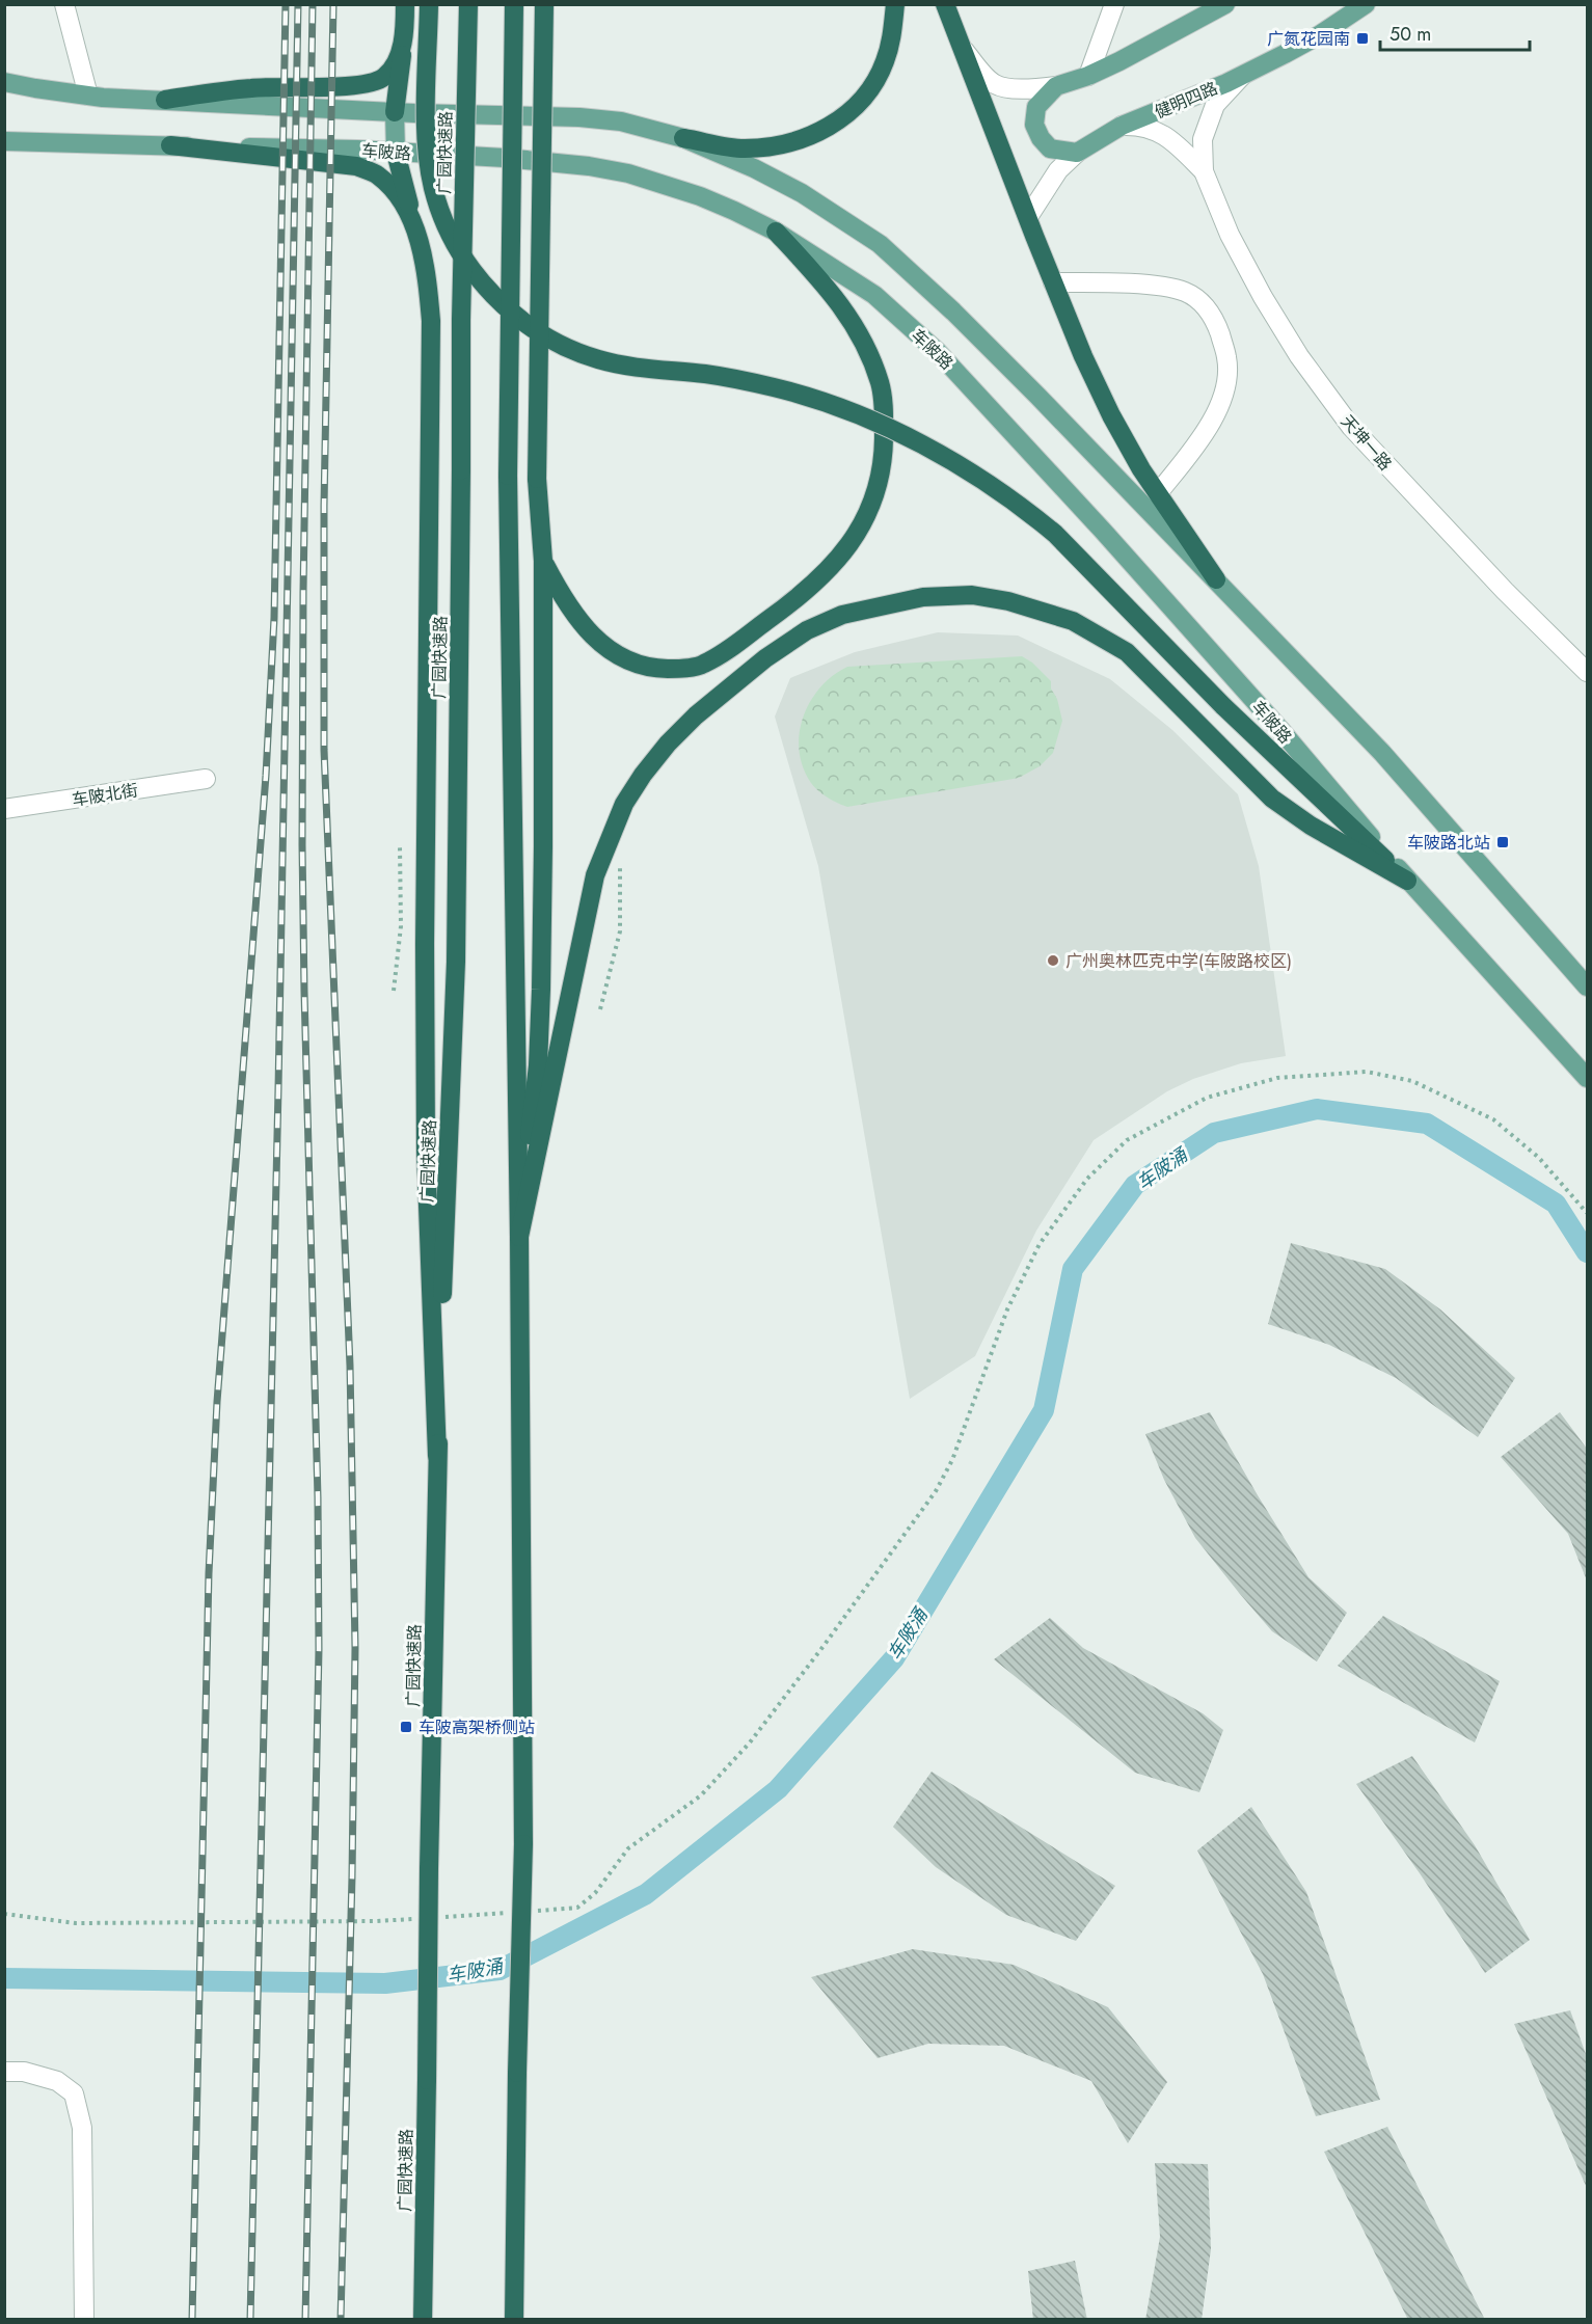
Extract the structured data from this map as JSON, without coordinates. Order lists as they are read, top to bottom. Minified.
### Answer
{"streets":{"highway":["广园快速路"],"main road":["健明四路","车陂路"],"street":["天坤一路","车陂北街"]},"water":["车陂涌"],"places":{"transit":["广氮花园南","车陂路北站","车陂高架桥侧站"],"other":["广州奥林匹克中学(车陂路校区)"]},"scale_bar":"50 m"}
